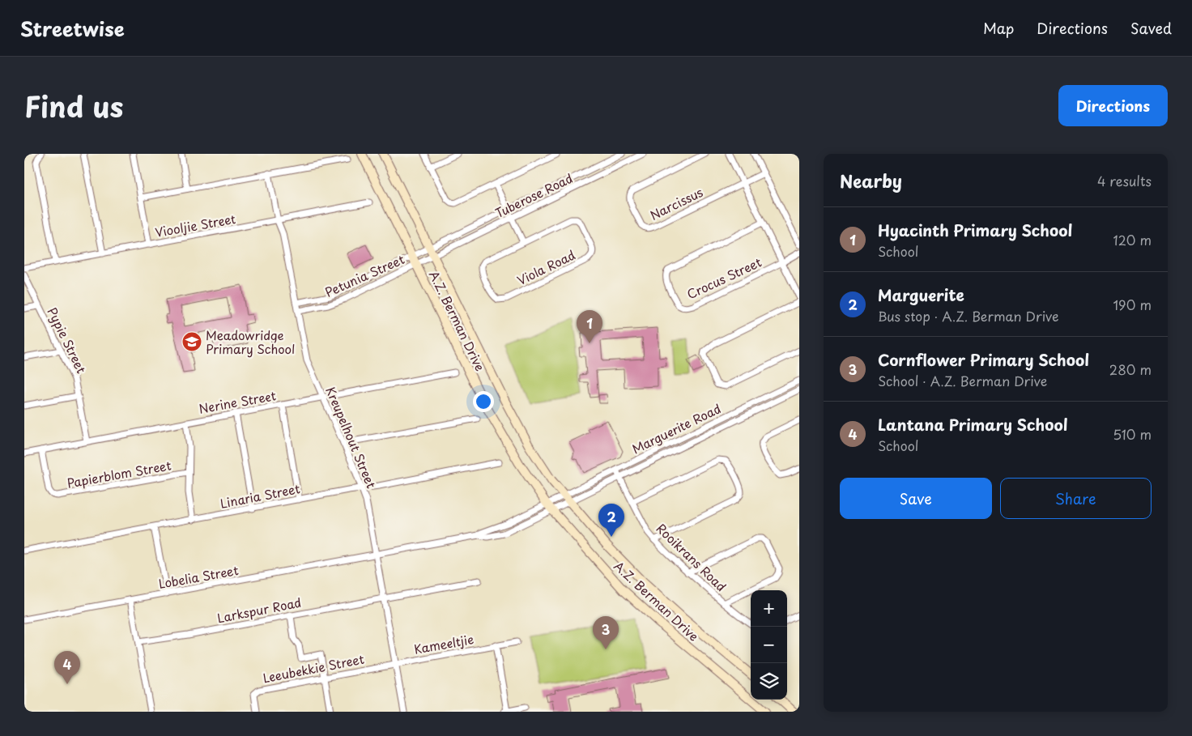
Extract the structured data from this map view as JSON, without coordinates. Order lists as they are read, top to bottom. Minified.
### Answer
{"streets":{"main road":["A.Z. Berman Drive"],"street":["Tuberose Road","Narcissus","Viooljie Street","Viola Road","Petunia Street","Crocus Street","Pypie Street","Nerine Street","Marguerite Road","Kreupelhout Street","Papierblom Street","Linaria Street","Rooikrans Road","Lobelia Street","Larkspur Road","Kameeltjie","Leeubekkie Street"]},"crossings":[["Tuberose Road","Petunia Street"],["Tuberose Road","A.Z. Berman Drive"],["Viooljie Street","Kreupelhout Street"],["Petunia Street","A.Z. Berman Drive"],["Petunia Street","Kreupelhout Street"],["A.Z. Berman Drive","Marguerite Road"],["Pypie Street","Nerine Street"],["Nerine Street","Kreupelhout Street"],["Nerine Street","Papierblom Street"],["Marguerite Road","Rooikrans Road"],["Marguerite Road","Lobelia Street"],["Kreupelhout Street","Linaria Street"],["Kreupelhout Street","Lobelia Street"],["Kreupelhout Street","Larkspur Road"],["Kreupelhout Street","Kameeltjie"],["Kreupelhout Street","Leeubekkie Street"],["Kameeltjie","Leeubekkie Street"]],"places":{"school or university":["Meadowridge Primary School"]},"page":{"header":"Streetwise","nav":["Map","Directions","Saved"],"title":"Find us","buttons":["Directions",["Save","Share"]],"heading":["Nearby","4 results"],"list":[{"mark":"1","name":"Hyacinth Primary School","note":"School","value":"120 m"},{"mark":"2","name":"Marguerite","note":"Bus stop · A.Z. Berman Drive","value":"190 m"},{"mark":"3","name":"Cornflower Primary School","note":"School · A.Z. Berman Drive","value":"280 m"},{"mark":"4","name":"Lantana Primary School","note":"School","value":"510 m"}],"pins":["1","2","3","4"],"map_buttons":["+","−"]}}
